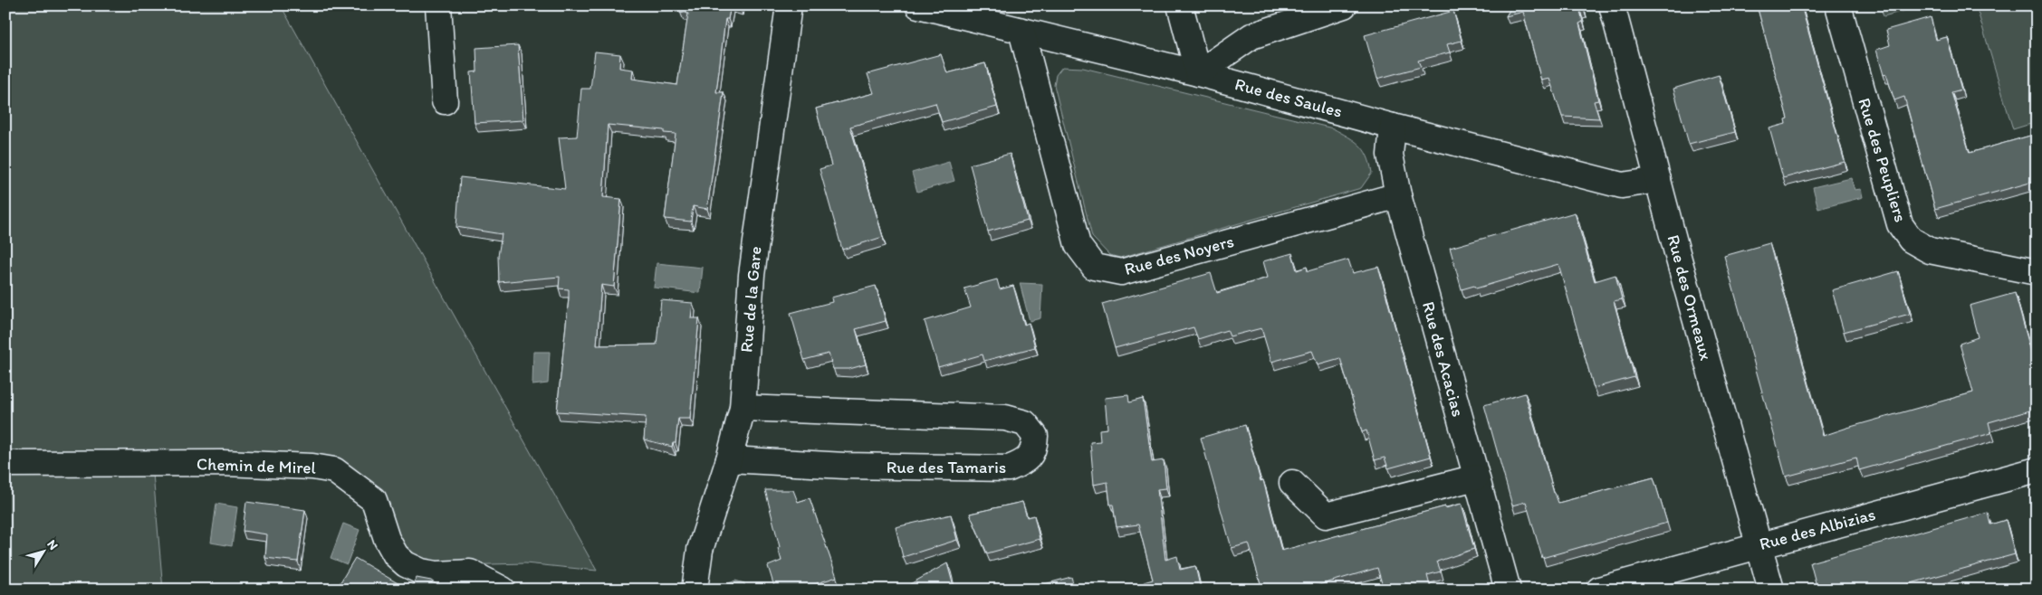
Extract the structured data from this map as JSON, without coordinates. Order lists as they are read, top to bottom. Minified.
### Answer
{"streets":{"street":["Rue des Saules","Rue des Peupliers","Rue des Noyers","Rue des Ormeaux","Rue de la Gare","Rue des Acacias","Chemin de Mirel","Rue des Tamaris","Rue des Albizias"]},"crossings":[["Rue des Saules","Rue des Noyers"],["Rue des Saules","Rue des Ormeaux"],["Rue des Saules","Rue des Acacias"],["Rue des Noyers","Rue des Acacias"],["Rue des Ormeaux","Rue des Albizias"],["Rue de la Gare","Rue des Tamaris"]],"north":"top right"}
